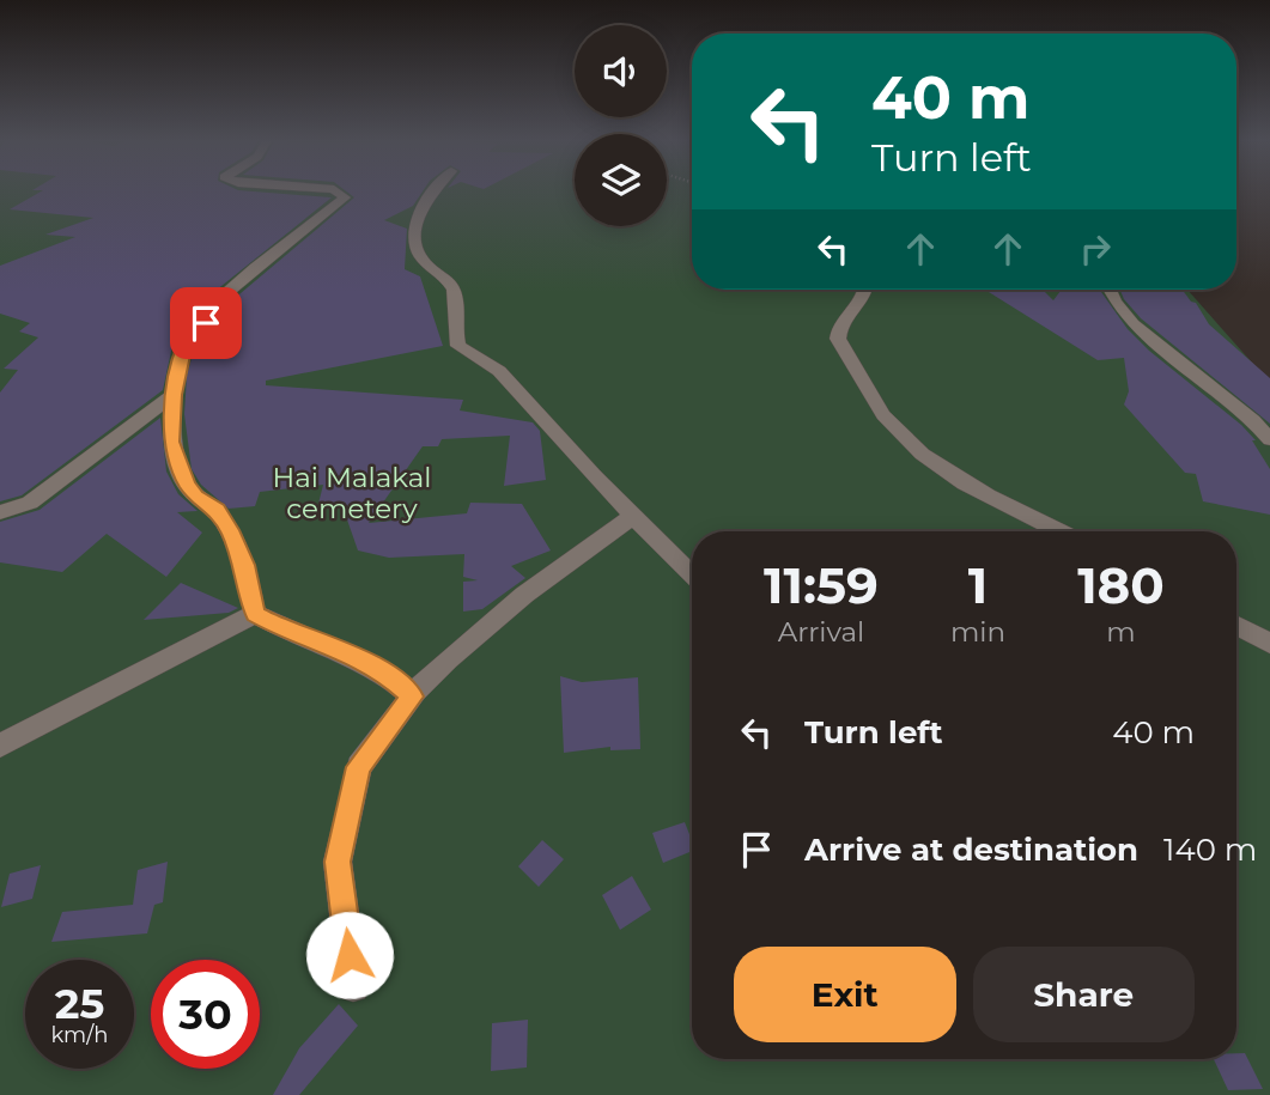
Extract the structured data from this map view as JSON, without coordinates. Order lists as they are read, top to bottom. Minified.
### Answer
{"parks":["Hai Malakal cemetery"],"page":{"turn":["40 m","Turn left"],"eta":["11:59","Arrival","1","min","180","m"],"list":[{"name":"Turn left","value":"40 m"},{"name":"Arrive at destination","value":"140 m"}],"buttons":["Exit","Share"],"speed":"25 km/h","limit":"30"}}
